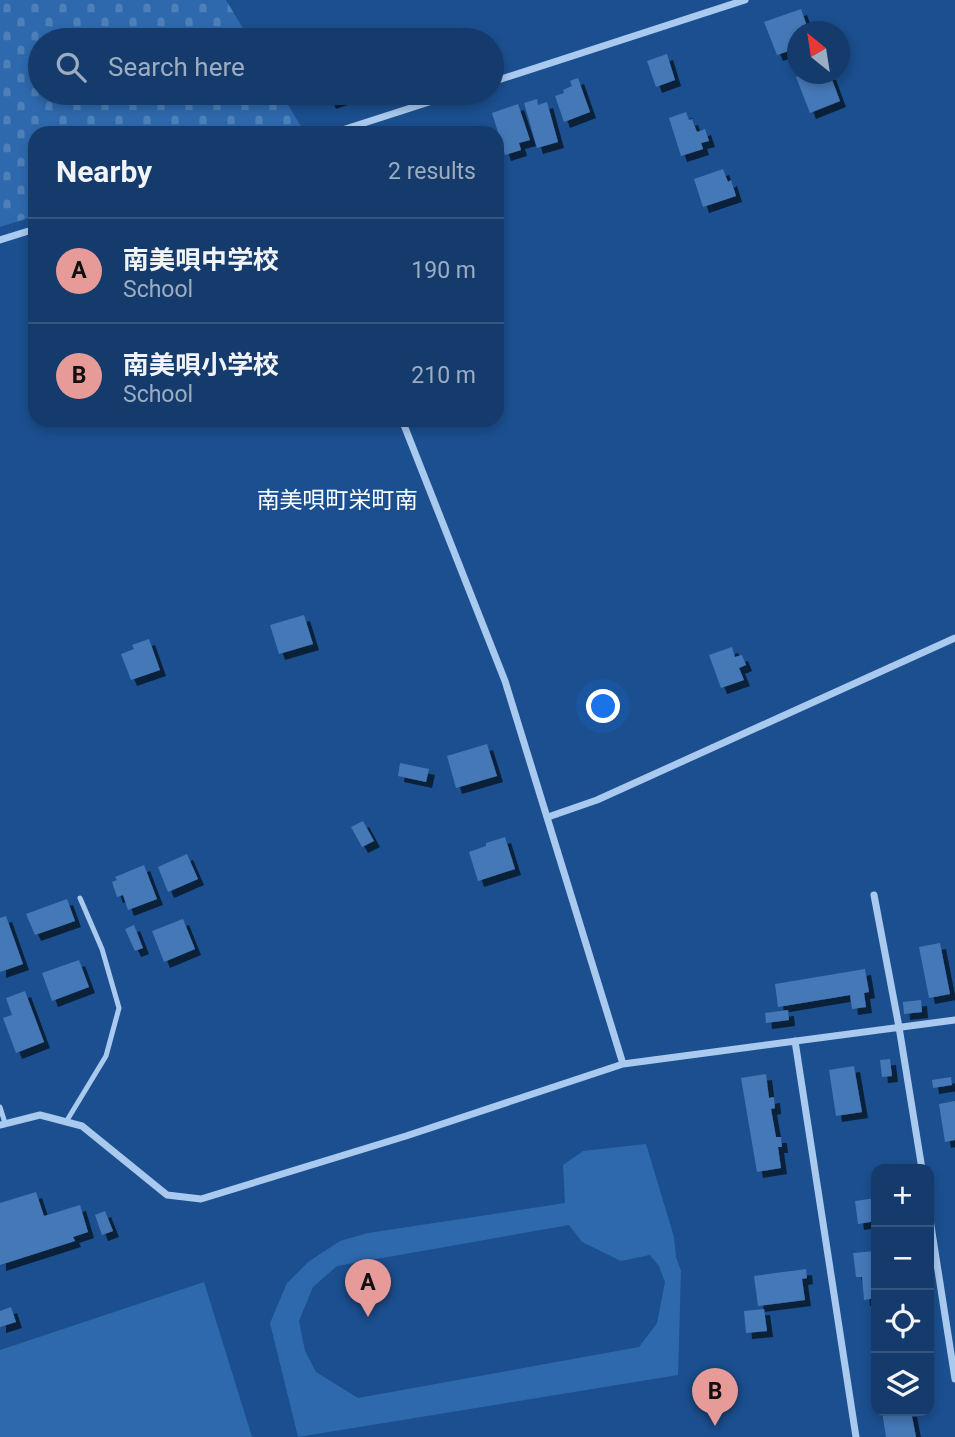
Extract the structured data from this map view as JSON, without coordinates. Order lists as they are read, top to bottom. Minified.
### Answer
{"districts":["南美唄町栄町南"],"north":"top left","page":{"search":"Search here","heading":["Nearby","2 results"],"list":[{"mark":"A","name":"南美唄中学校","note":"School","value":"190 m"},{"mark":"B","name":"南美唄小学校","note":"School","value":"210 m"}],"map_buttons":["+","−"],"pins":["A","B"]}}
